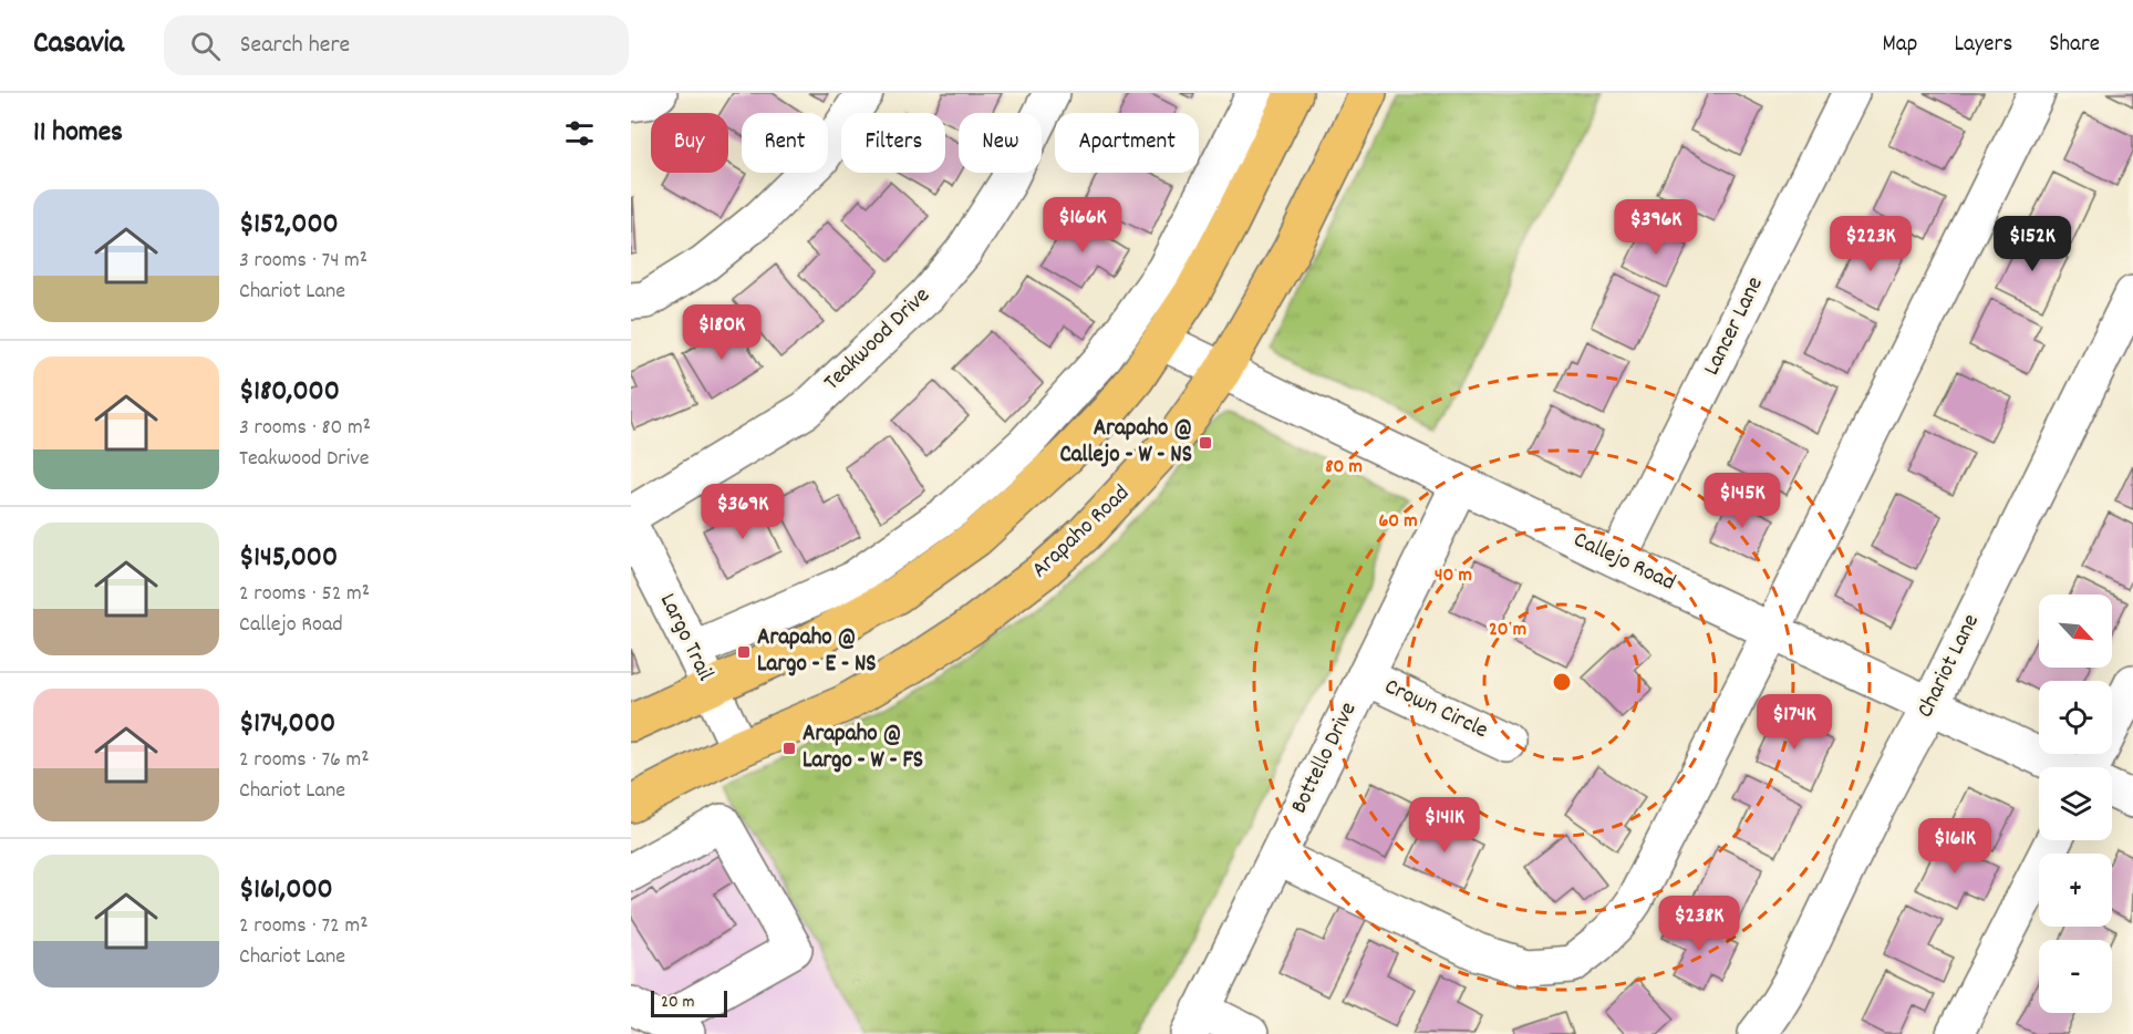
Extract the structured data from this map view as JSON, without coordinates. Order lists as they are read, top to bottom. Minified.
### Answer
{"streets":{"main road":["Arapaho Road"],"street":["Lancer Lane","Teakwood Drive","Callejo Road","Largo Trail","Chariot Lane","Crown Circle","Bottello Drive"]},"crossings":[["Lancer Lane","Callejo Road"],["Arapaho Road","Callejo Road"],["Arapaho Road","Largo Trail"],["Callejo Road","Chariot Lane"],["Callejo Road","Bottello Drive"],["Crown Circle","Bottello Drive"]],"places":{"transit":["Arapaho @ Callejo - W - NS","Arapaho @ Largo - E - NS","Arapaho @ Largo - W - FS"]},"scale_bar":"20 m","north":"bottom right","page":{"header":"Casavia","search":"Search here","nav":["Map","Layers","Share"],"heading":"11 homes","chip":["Buy","Rent","Filters","New","Apartment"],"list":[{"name":"$152,000","note":"3 rooms · 74 m² · Chariot Lane"},{"name":"$180,000","note":"3 rooms · 80 m² · Teakwood Drive"},{"name":"$145,000","note":"2 rooms · 52 m² · Callejo Road"},{"name":"$174,000","note":"2 rooms · 76 m² · Chariot Lane"},{"name":"$161,000","note":"2 rooms · 72 m² · Chariot Lane"}],"price":["$166K","$396K","$223K","$152K","$180K","$145K","$369K","$174K","$141K","$161K","$238K"],"map_buttons":["+","−"],"scale":"20 m"},"rings":["80 m","60 m","40 m","20 m"]}
